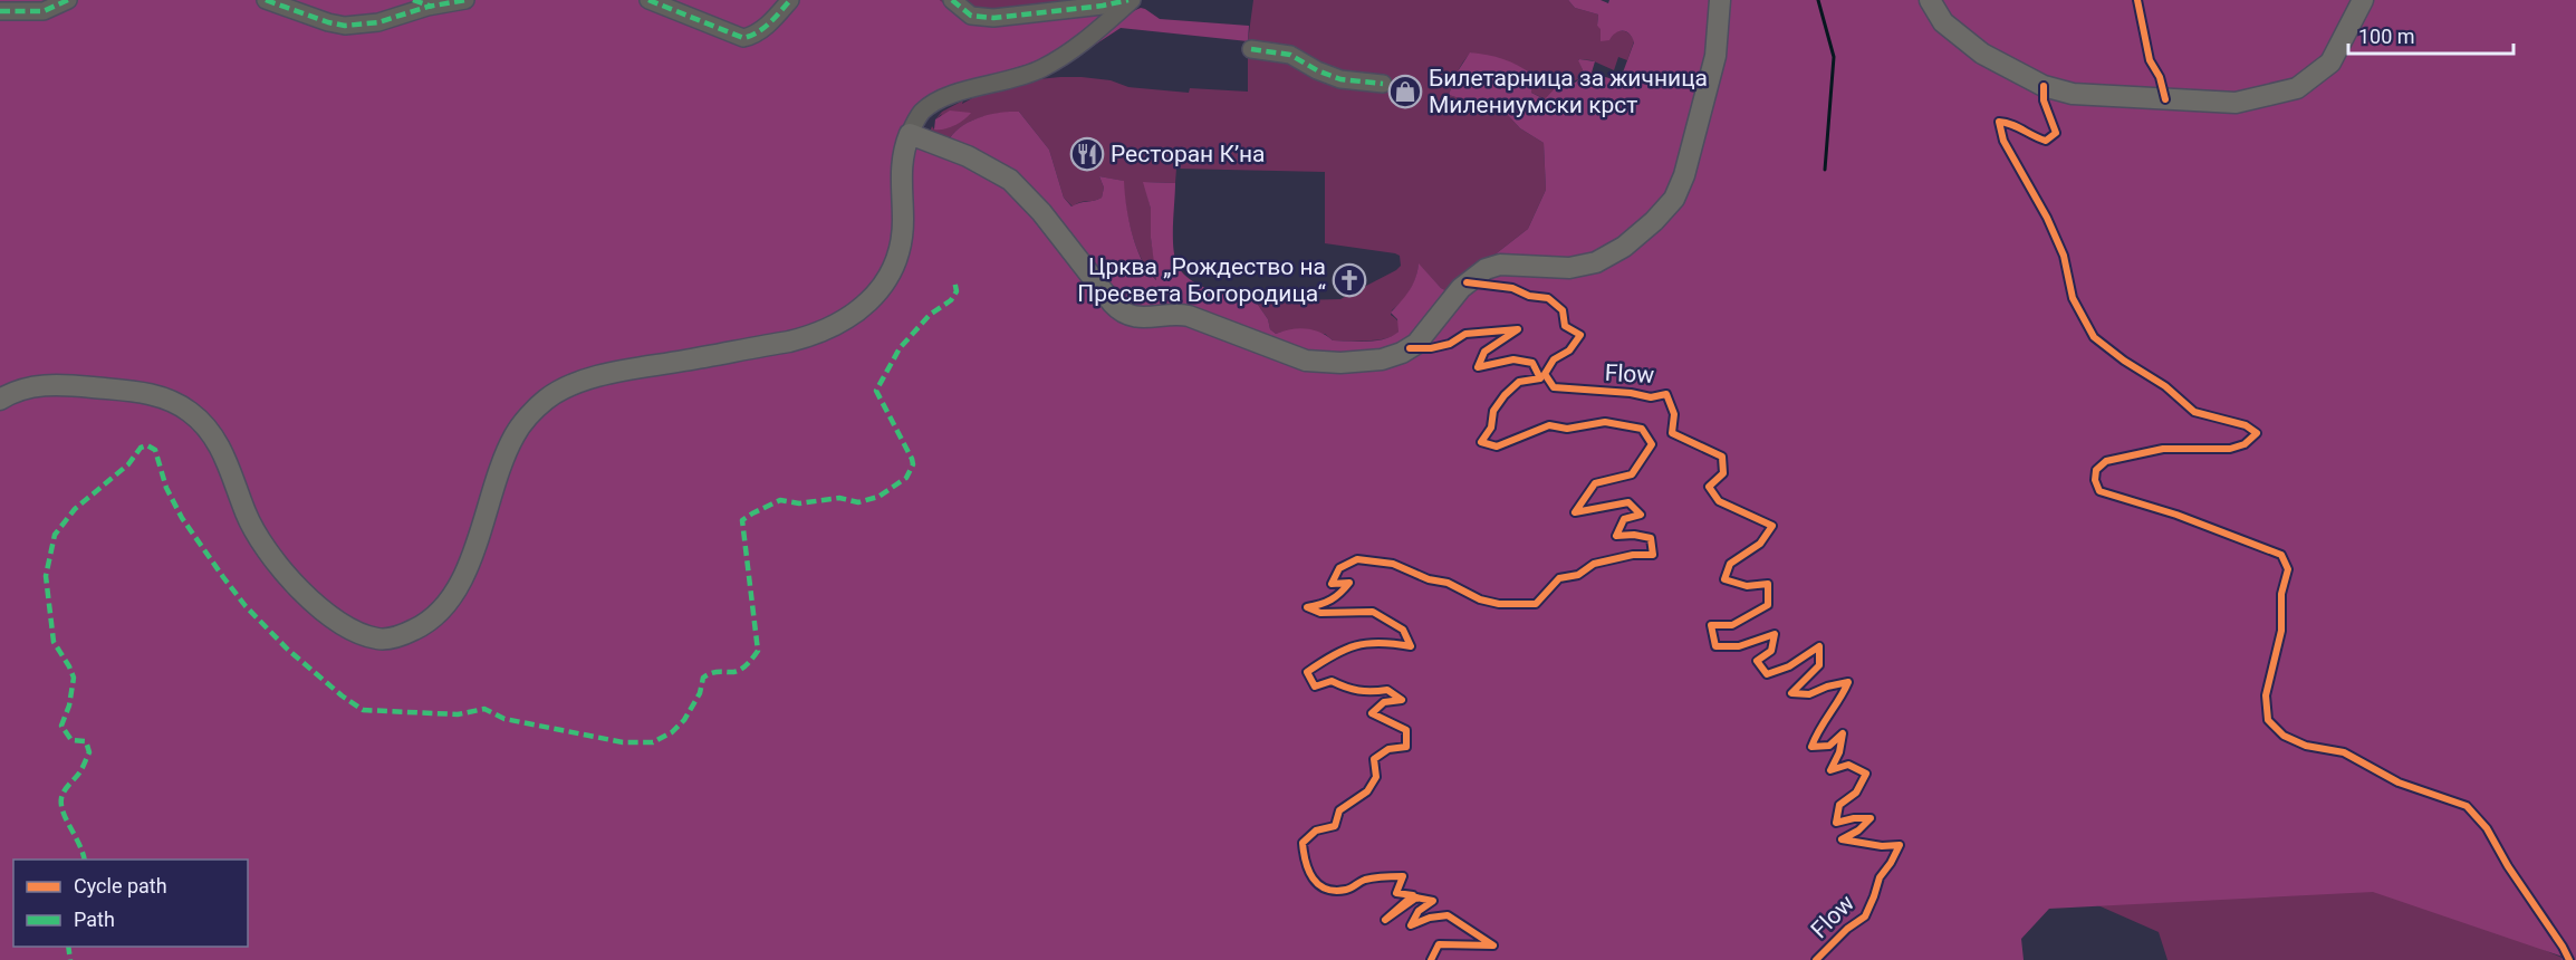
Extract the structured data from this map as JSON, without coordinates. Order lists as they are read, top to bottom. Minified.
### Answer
{"streets":{"cycle path":["Flow"]},"places":{"shop":["Билетарница за жичница Милениумски крст"],"restaurant":["Ресторан К’на"],"church":["Црква „Рождество на Пресвета Богородица“"]},"legend":["Cycle path","Path"],"scale_bar":"100 m"}
